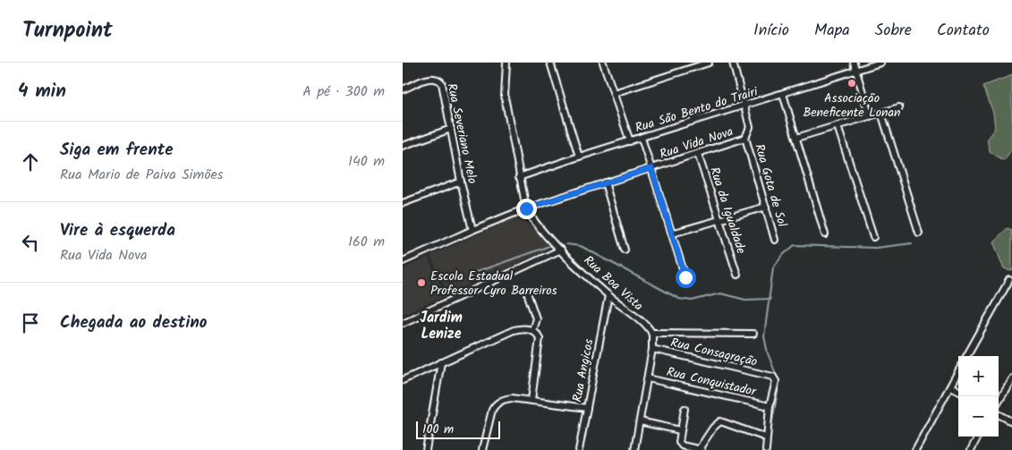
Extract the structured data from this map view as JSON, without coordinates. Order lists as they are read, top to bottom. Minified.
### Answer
{"streets":{"street":["Rua São Bento do Trairi","Rua Severiano Melo","Rua Vida Nova","Rua Gota de Sol","Rua da Igualdade","Rua Boa Vista","Rua Consagração","Rua Angicos","Rua Conquistador"]},"crossings":[["Rua São Bento do Trairi","Rua Gota de Sol"],["Rua Severiano Melo","Rua Vida Nova"],["Rua Vida Nova","Rua Gota de Sol"],["Rua Vida Nova","Rua da Igualdade"],["Rua Boa Vista","Rua Angicos"],["Rua Consagração","Rua Conquistador"]],"districts":["Jardim Lenize"],"places":["Associação Beneficente Lonan","Escola Estadual Professor Cyro Barreiros"],"scale_bar":"100 m","page":{"header":"Turnpoint","nav":["Início","Mapa","Sobre","Contato"],"heading":["4 min","A pé · 300 m"],"list":[["Siga em frente","Rua Mario de Paiva Simões","140 m"],["Vire à esquerda","Rua Vida Nova","160 m"],"Chegada ao destino"],"map_buttons":["+","−"],"scale":"100 m"}}
